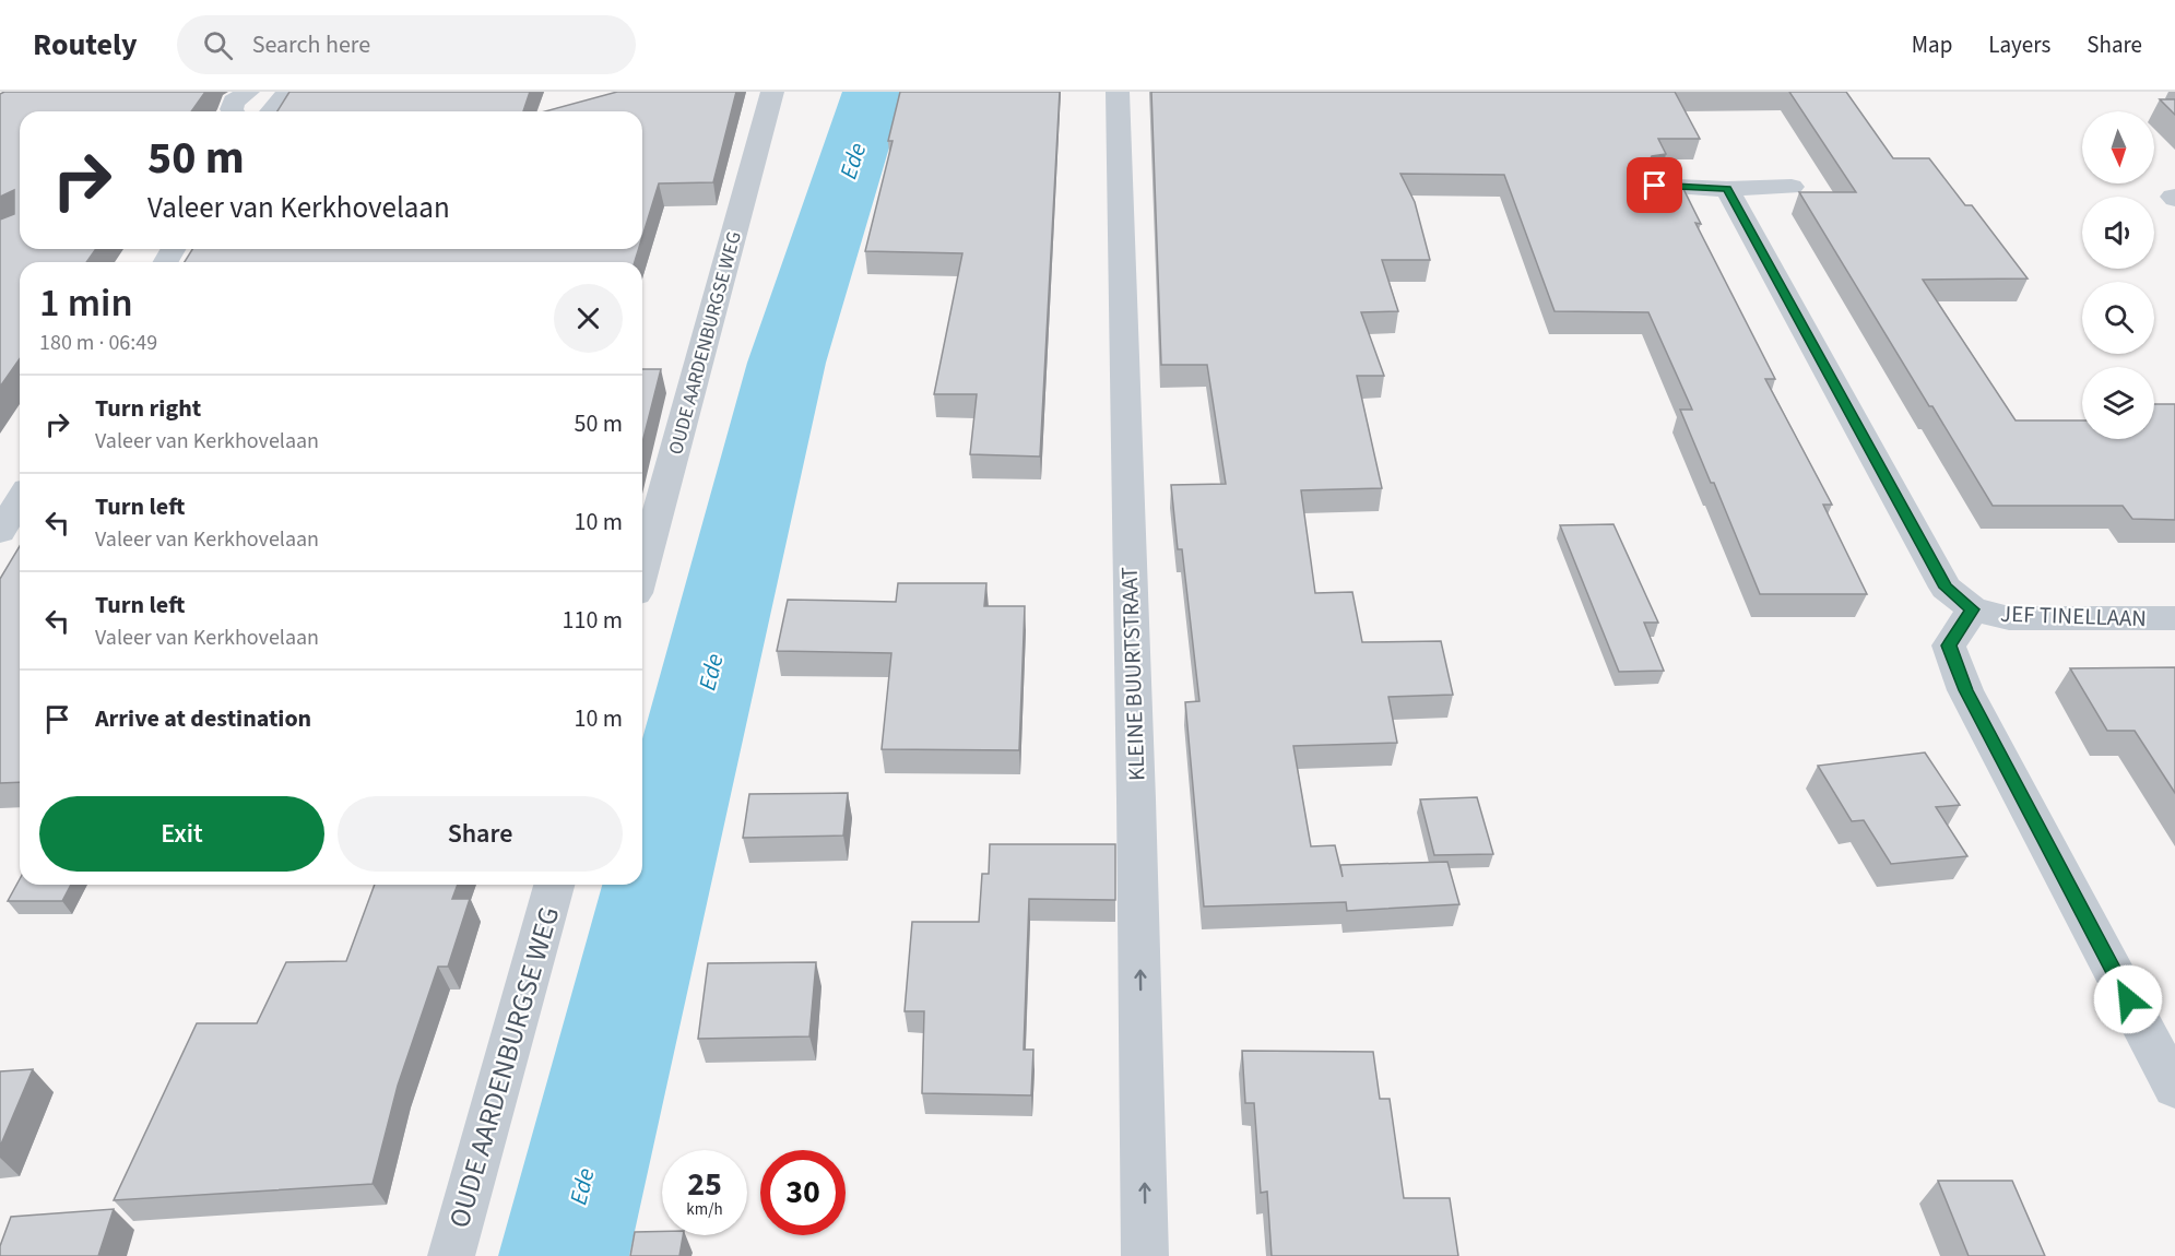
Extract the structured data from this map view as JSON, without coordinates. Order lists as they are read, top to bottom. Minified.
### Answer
{"streets":{"street":["OUDE AARDENBURGSE WEG","JEF TINELLAAN","KLEINE BUURTSTRAAT"]},"one_way":["KLEINE BUURTSTRAAT"],"water":["Ede"],"north":"bottom","page":{"header":"Routely","search":"Search here","nav":["Map","Layers","Share"],"turn":["50 m","Valeer van Kerkhovelaan"],"heading":["1 min","180 m · 06:49"],"list":[{"name":"Turn right","note":"Valeer van Kerkhovelaan","value":"50 m"},{"name":"Turn left","note":"Valeer van Kerkhovelaan","value":"10 m"},{"name":"Turn left","note":"Valeer van Kerkhovelaan","value":"110 m"},{"name":"Arrive at destination","value":"10 m"}],"buttons":["Exit","Share"],"speed":"25 km/h","limit":"30"}}
